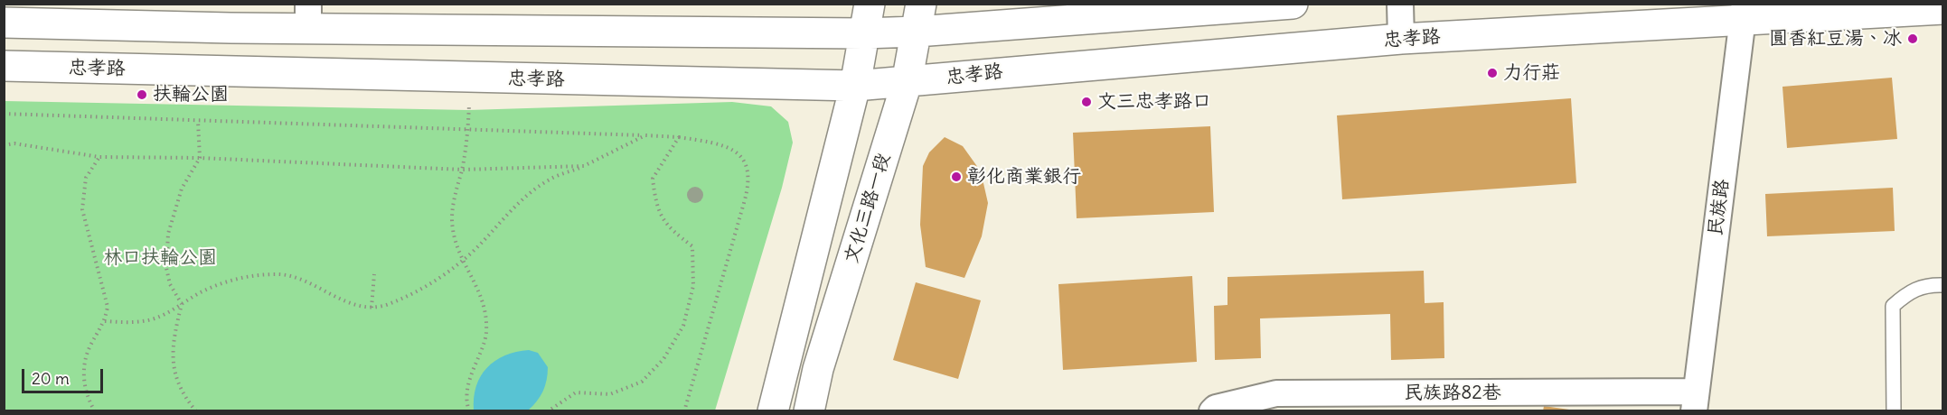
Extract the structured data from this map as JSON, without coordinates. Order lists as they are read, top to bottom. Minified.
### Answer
{"streets":{"street":["忠孝路","民族路","文化三路一段","民族路82巷"]},"crossings":[["忠孝路","民族路"],["忠孝路","文化三路一段"],["民族路","民族路82巷"]],"parks":["林口扶輪公園"],"places":["圓香紅豆湯、冰","力行莊","扶輪公園","文三忠孝路口","彰化商業銀行"],"scale_bar":"20 m"}
